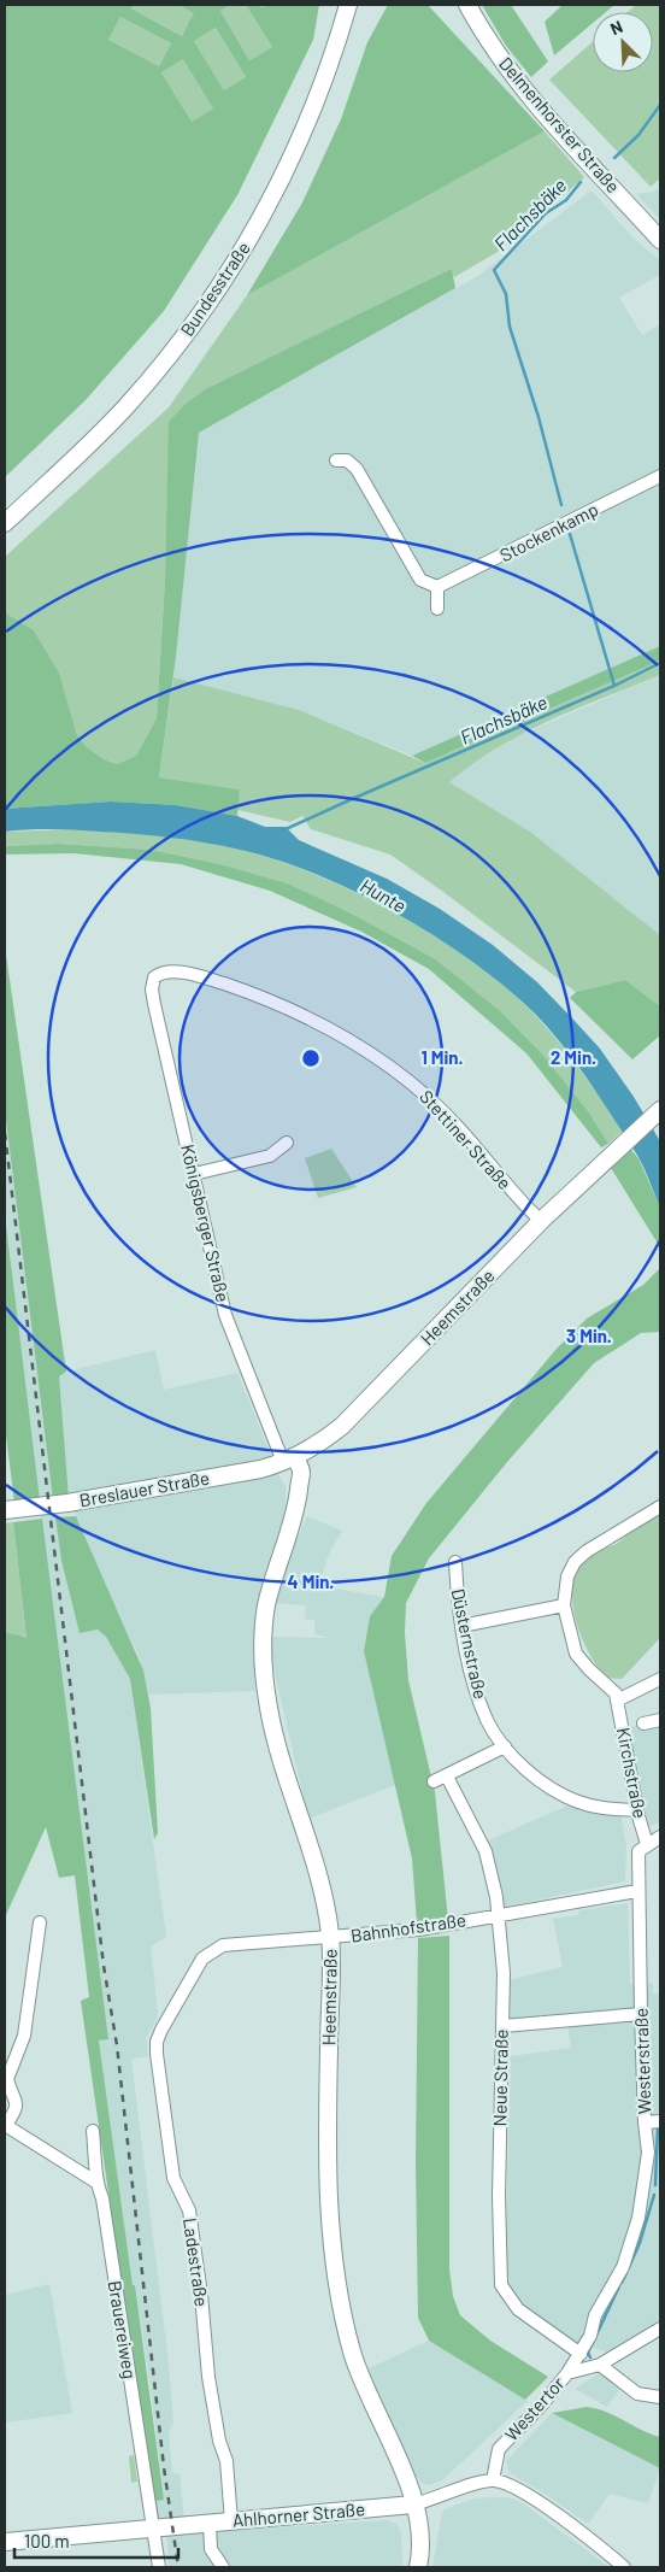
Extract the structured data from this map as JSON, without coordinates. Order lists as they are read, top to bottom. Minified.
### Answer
{"streets":{"street":["Delmenhorster Straße","Bundesstraße","Stockenkamp","Stettiner Straße","Königsberger Straße","Heemstraße","Breslauer Straße","Düsternstraße","Kirchstraße","Bahnhofstraße","Westerstraße","Neue Straße","Ladestraße","Brauereiweg","Westertor","Ahlhorner Straße"]},"crossings":[["Stettiner Straße","Königsberger Straße"],["Stettiner Straße","Heemstraße"],["Königsberger Straße","Heemstraße"],["Königsberger Straße","Breslauer Straße"],["Heemstraße","Breslauer Straße"],["Heemstraße","Bahnhofstraße"],["Heemstraße","Ahlhorner Straße"],["Düsternstraße","Kirchstraße"],["Kirchstraße","Westerstraße"],["Bahnhofstraße","Westerstraße"],["Bahnhofstraße","Neue Straße"],["Bahnhofstraße","Ladestraße"],["Westerstraße","Neue Straße"],["Westerstraße","Westertor"],["Ladestraße","Ahlhorner Straße"],["Brauereiweg","Ahlhorner Straße"]],"water":["Flachsbäke","Hunte"],"scale_bar":"100 m","north":"top left","rings":["1 Min.","2 Min.","3 Min.","4 Min."]}
